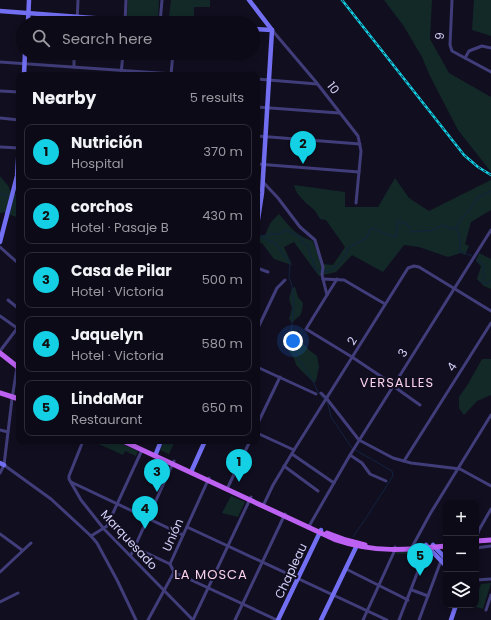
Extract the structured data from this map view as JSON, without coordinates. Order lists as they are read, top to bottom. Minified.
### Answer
{"streets":{"street":["9","10","2","3","4","Unión","Marquesado","Chapleau"]},"crossings":[["2","3"]],"districts":["VERSALLES","LA MOSCA"],"page":{"search":"Search here","heading":["Nearby","5 results"],"list":[{"mark":"1","name":"Nutrición","note":"Hospital","value":"370 m"},{"mark":"2","name":"corchos","note":"Hotel · Pasaje B","value":"430 m"},{"mark":"3","name":"Casa de Pilar","note":"Hotel · Victoria","value":"500 m"},{"mark":"4","name":"Jaquelyn","note":"Hotel · Victoria","value":"580 m"},{"mark":"5","name":"LindaMar","note":"Restaurant","value":"650 m"}],"pins":["2","1","3","4","5"],"map_buttons":["+","−"]}}
